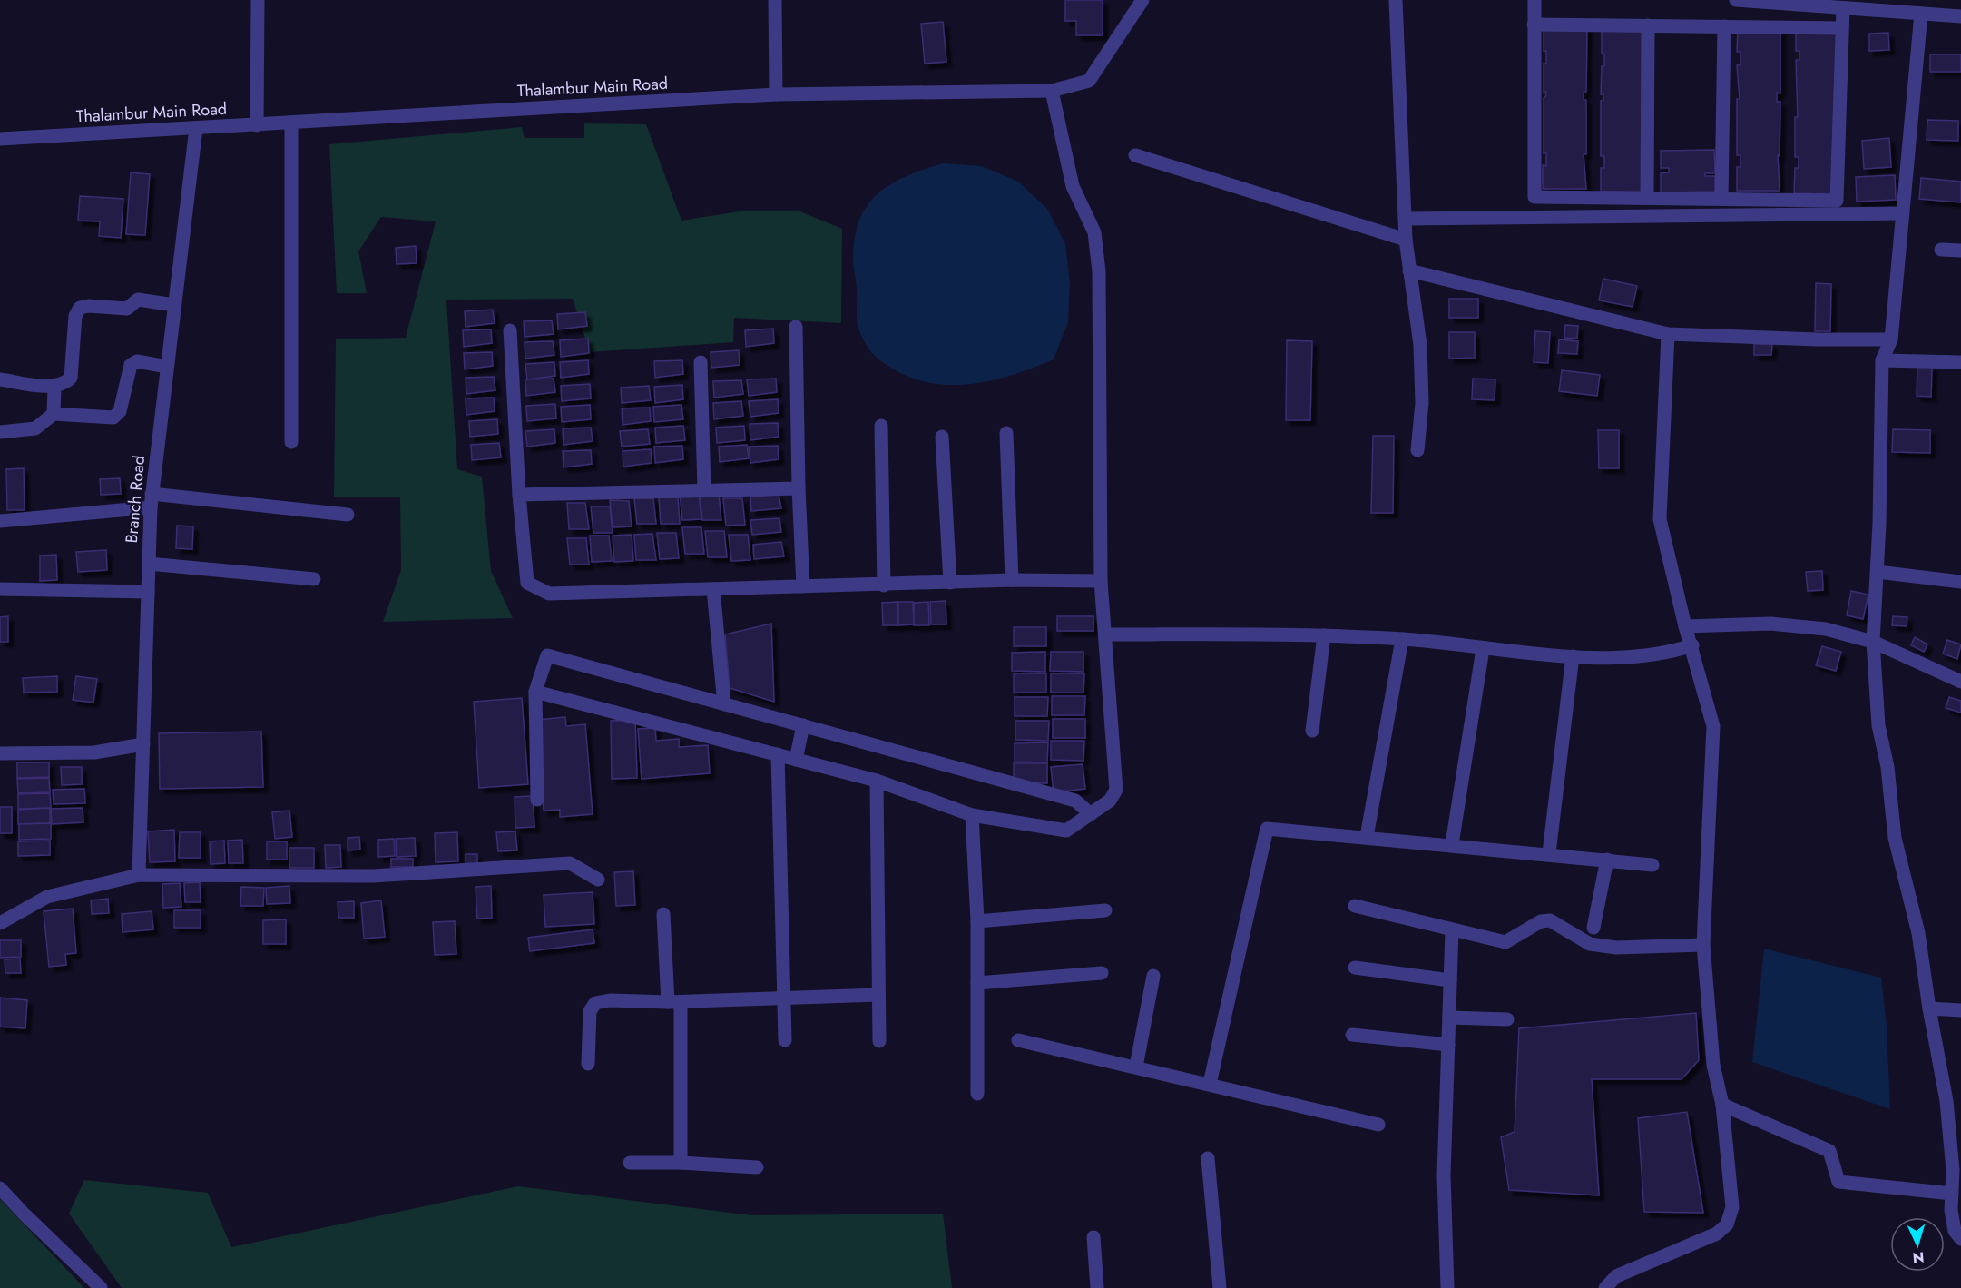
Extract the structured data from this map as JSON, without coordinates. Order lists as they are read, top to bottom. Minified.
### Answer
{"streets":{"street":["Thalambur Main Road","Branch Road"]},"crossings":[["Thalambur Main Road","Branch Road"]],"north":"bottom"}
